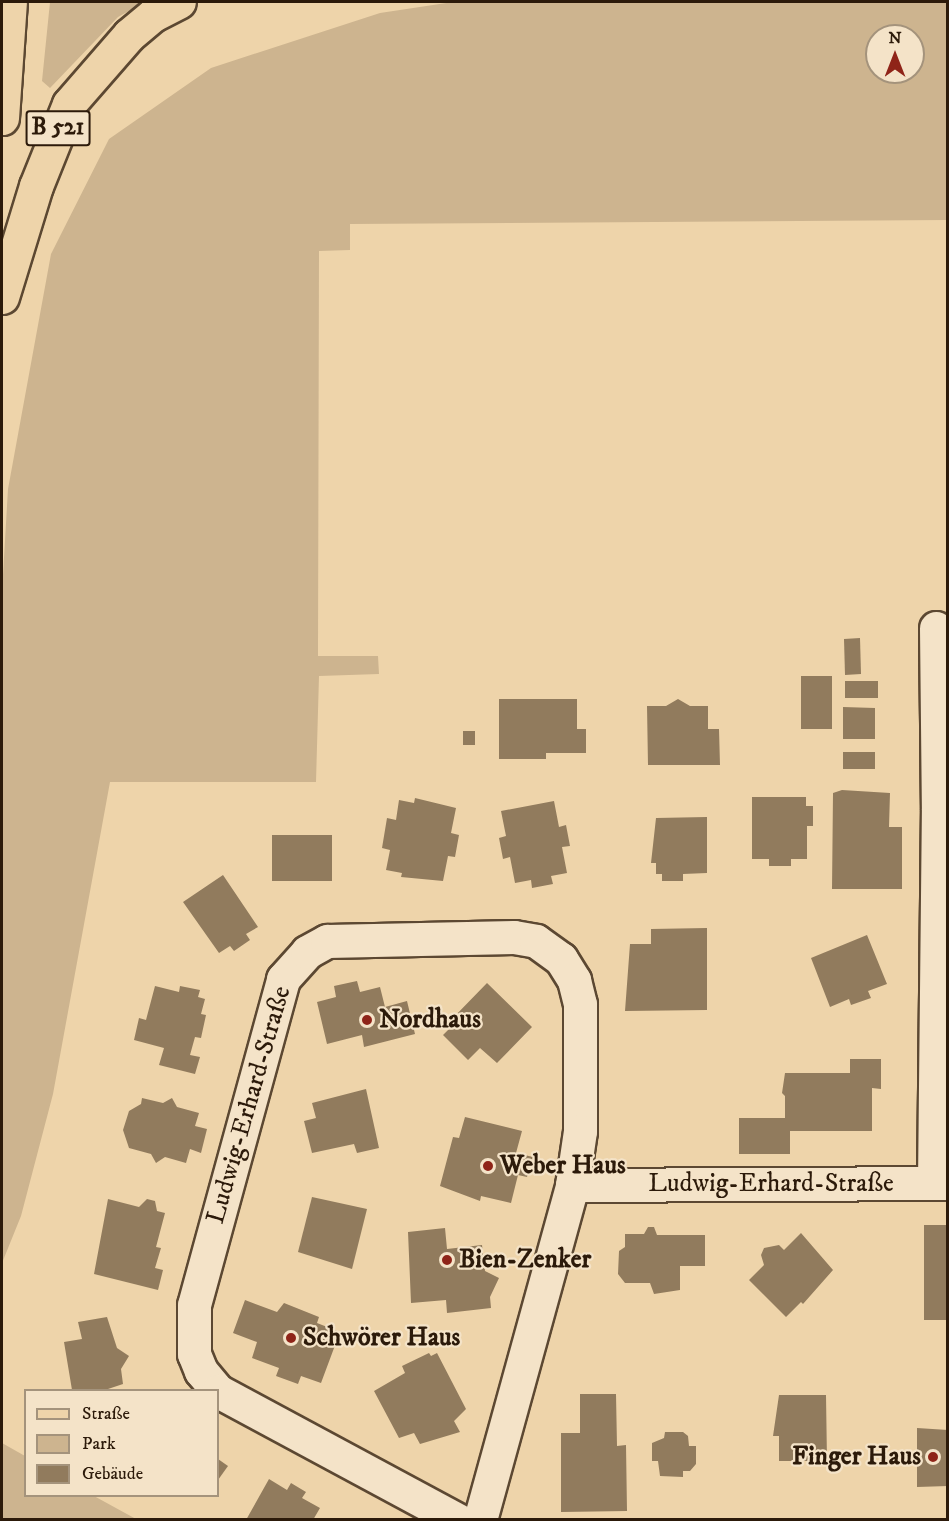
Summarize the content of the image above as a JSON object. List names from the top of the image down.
{
  "streets": {
    "main road": ["B 521"],
    "lane": ["Ludwig-Erhard-Straße"]
  },
  "places": [
    "Nordhaus",
    "Weber Haus",
    "Bien-Zenker",
    "Schwörer Haus",
    "Finger Haus"
  ],
  "legend": ["Straße", "Park", "Gebäude"],
  "north": "top"
}
